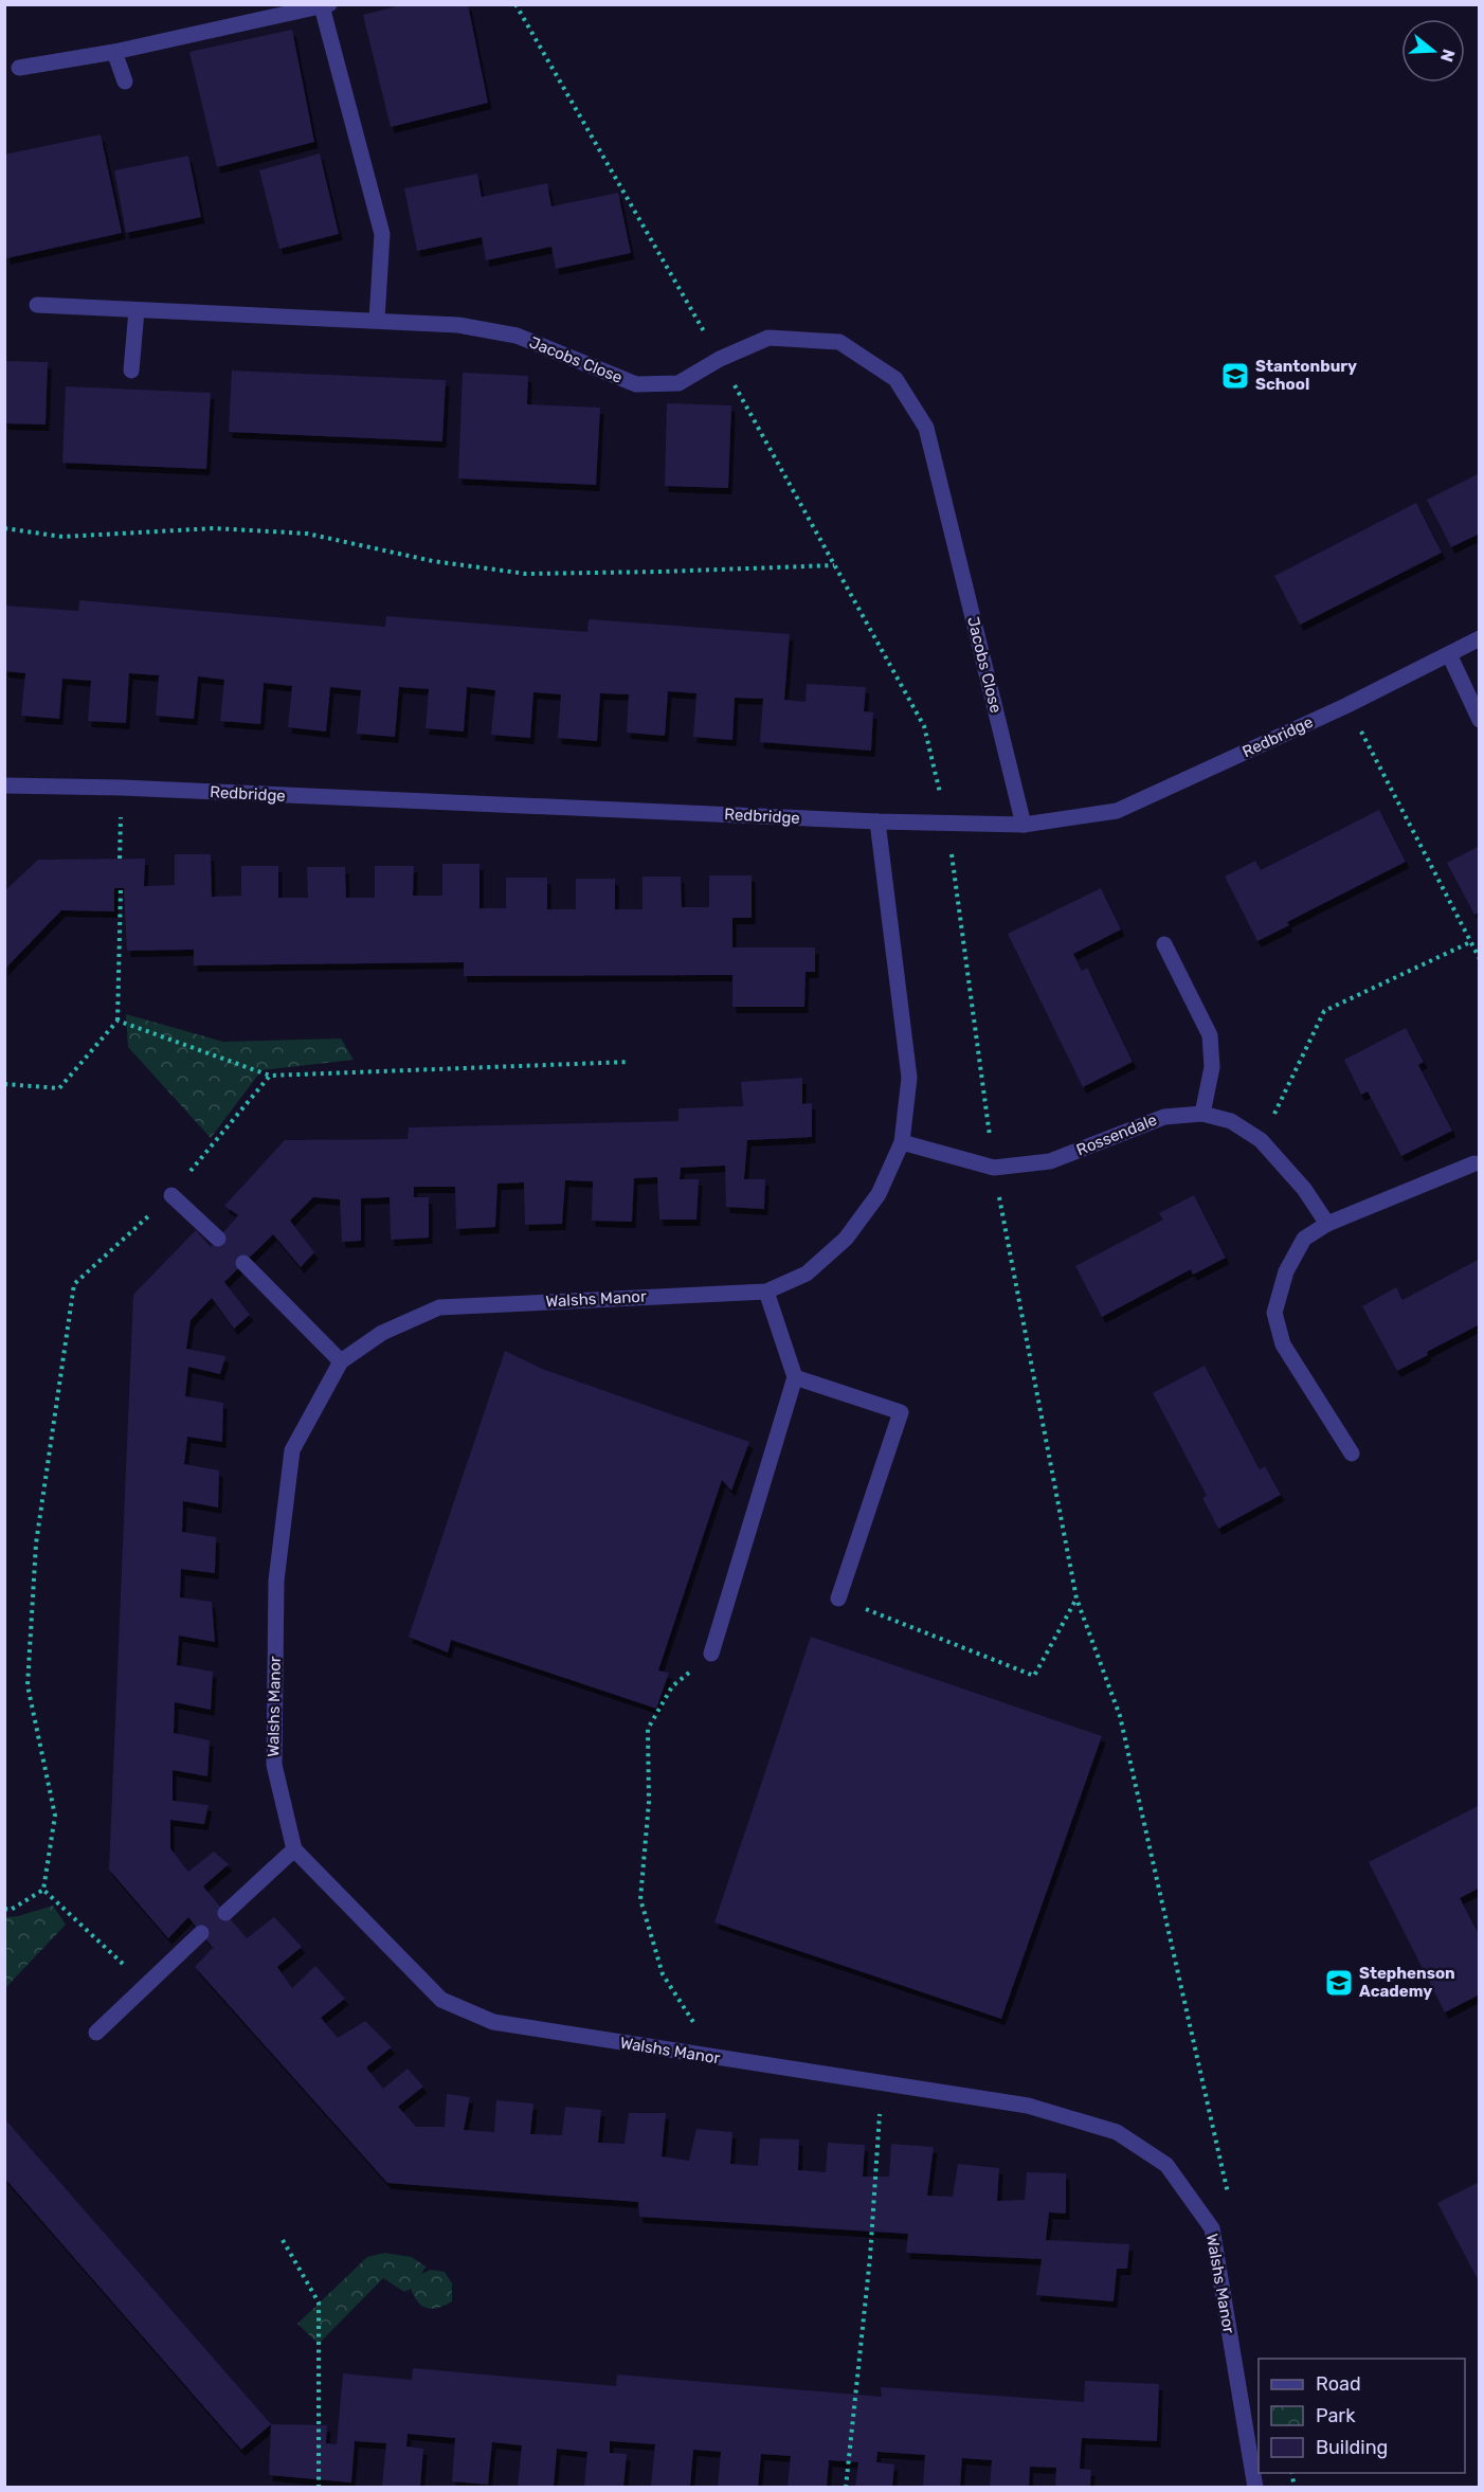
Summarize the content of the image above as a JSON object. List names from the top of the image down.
{
  "streets": {
    "street": [
      "Jacobs Close",
      "Redbridge",
      "Rossendale",
      "Walshs Manor"
    ]
  },
  "crossings": [
    ["Jacobs Close", "Redbridge"],
    ["Redbridge", "Walshs Manor"],
    ["Rossendale", "Walshs Manor"]
  ],
  "places": {
    "school or university": ["Stantonbury School", "Stephenson Academy"]
  },
  "legend": ["Road", "Park", "Building"],
  "north": "right"
}
